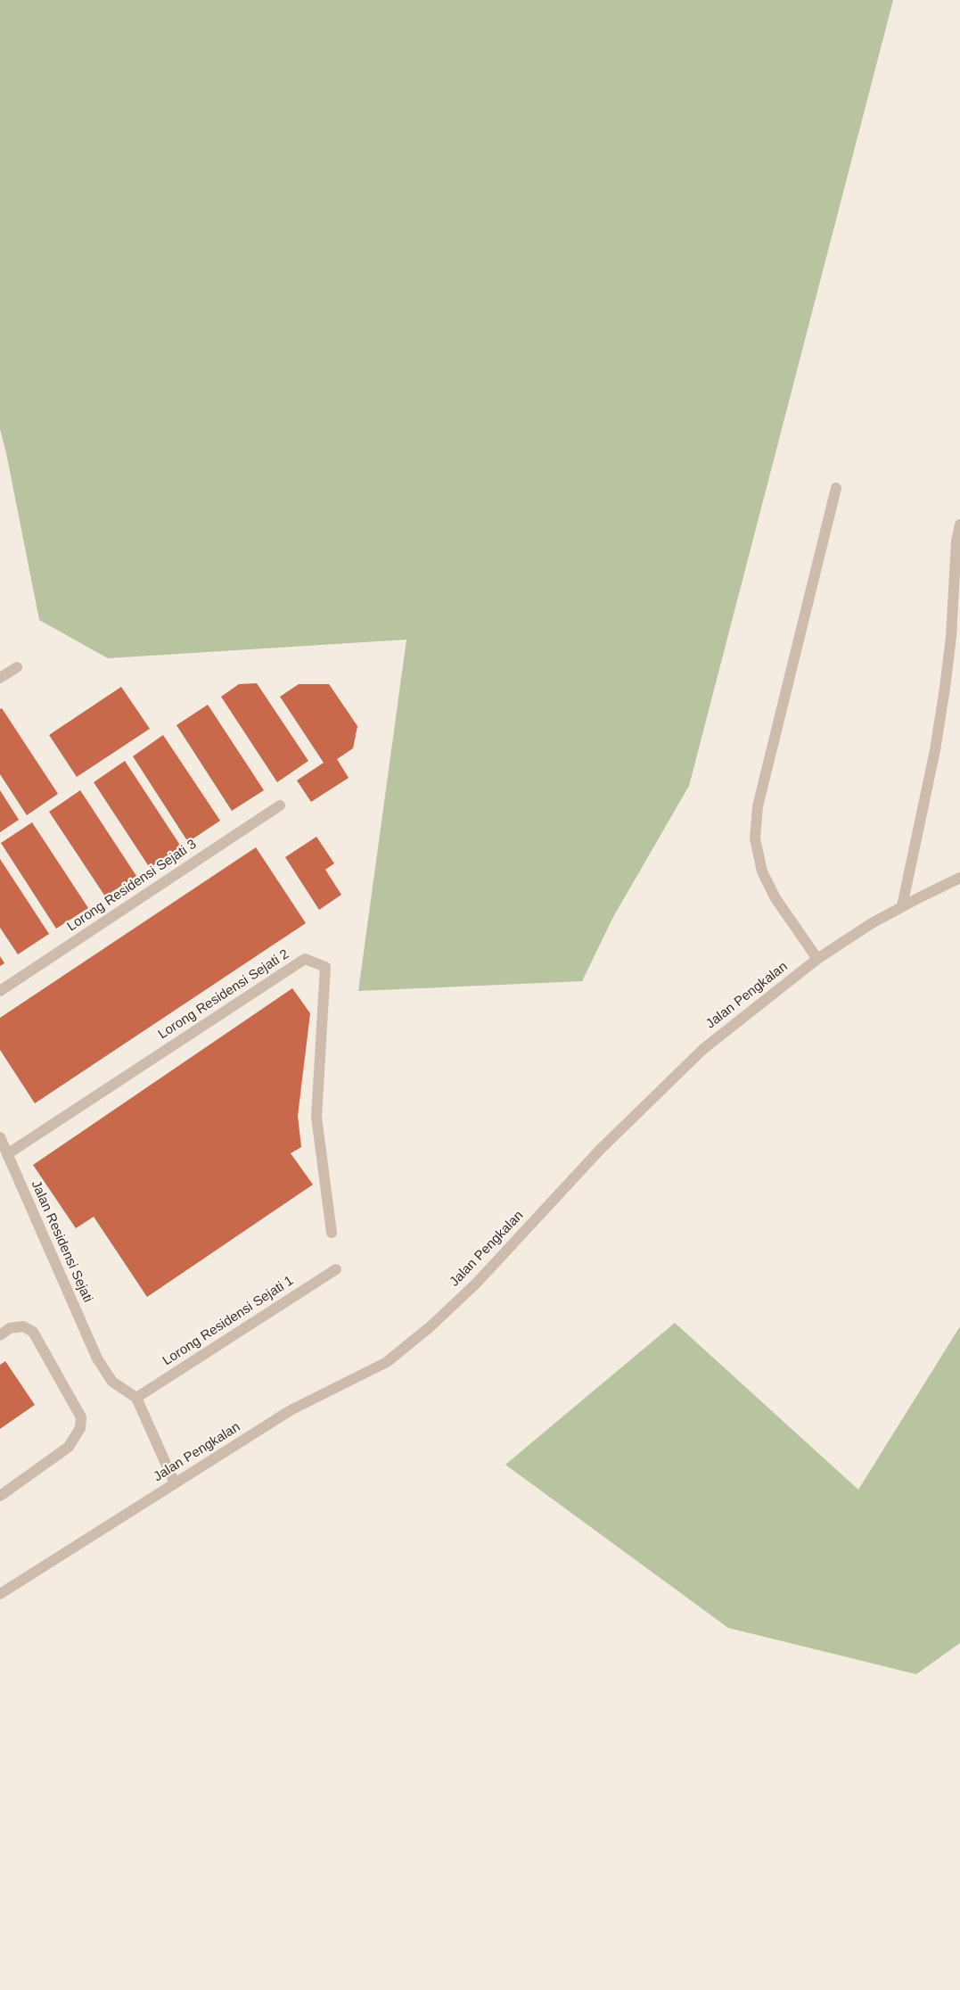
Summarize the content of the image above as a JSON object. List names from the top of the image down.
{
  "streets": {
    "street": [
      "Lorong Residensi Sejati 3",
      "Lorong Residensi Sejati 2",
      "Jalan Pengkalan",
      "Jalan Residensi Sejati",
      "Lorong Residensi Sejati 1"
    ]
  },
  "crossings": [
    ["Lorong Residensi Sejati 2", "Jalan Residensi Sejati"],
    ["Jalan Residensi Sejati", "Lorong Residensi Sejati 1"]
  ]
}
